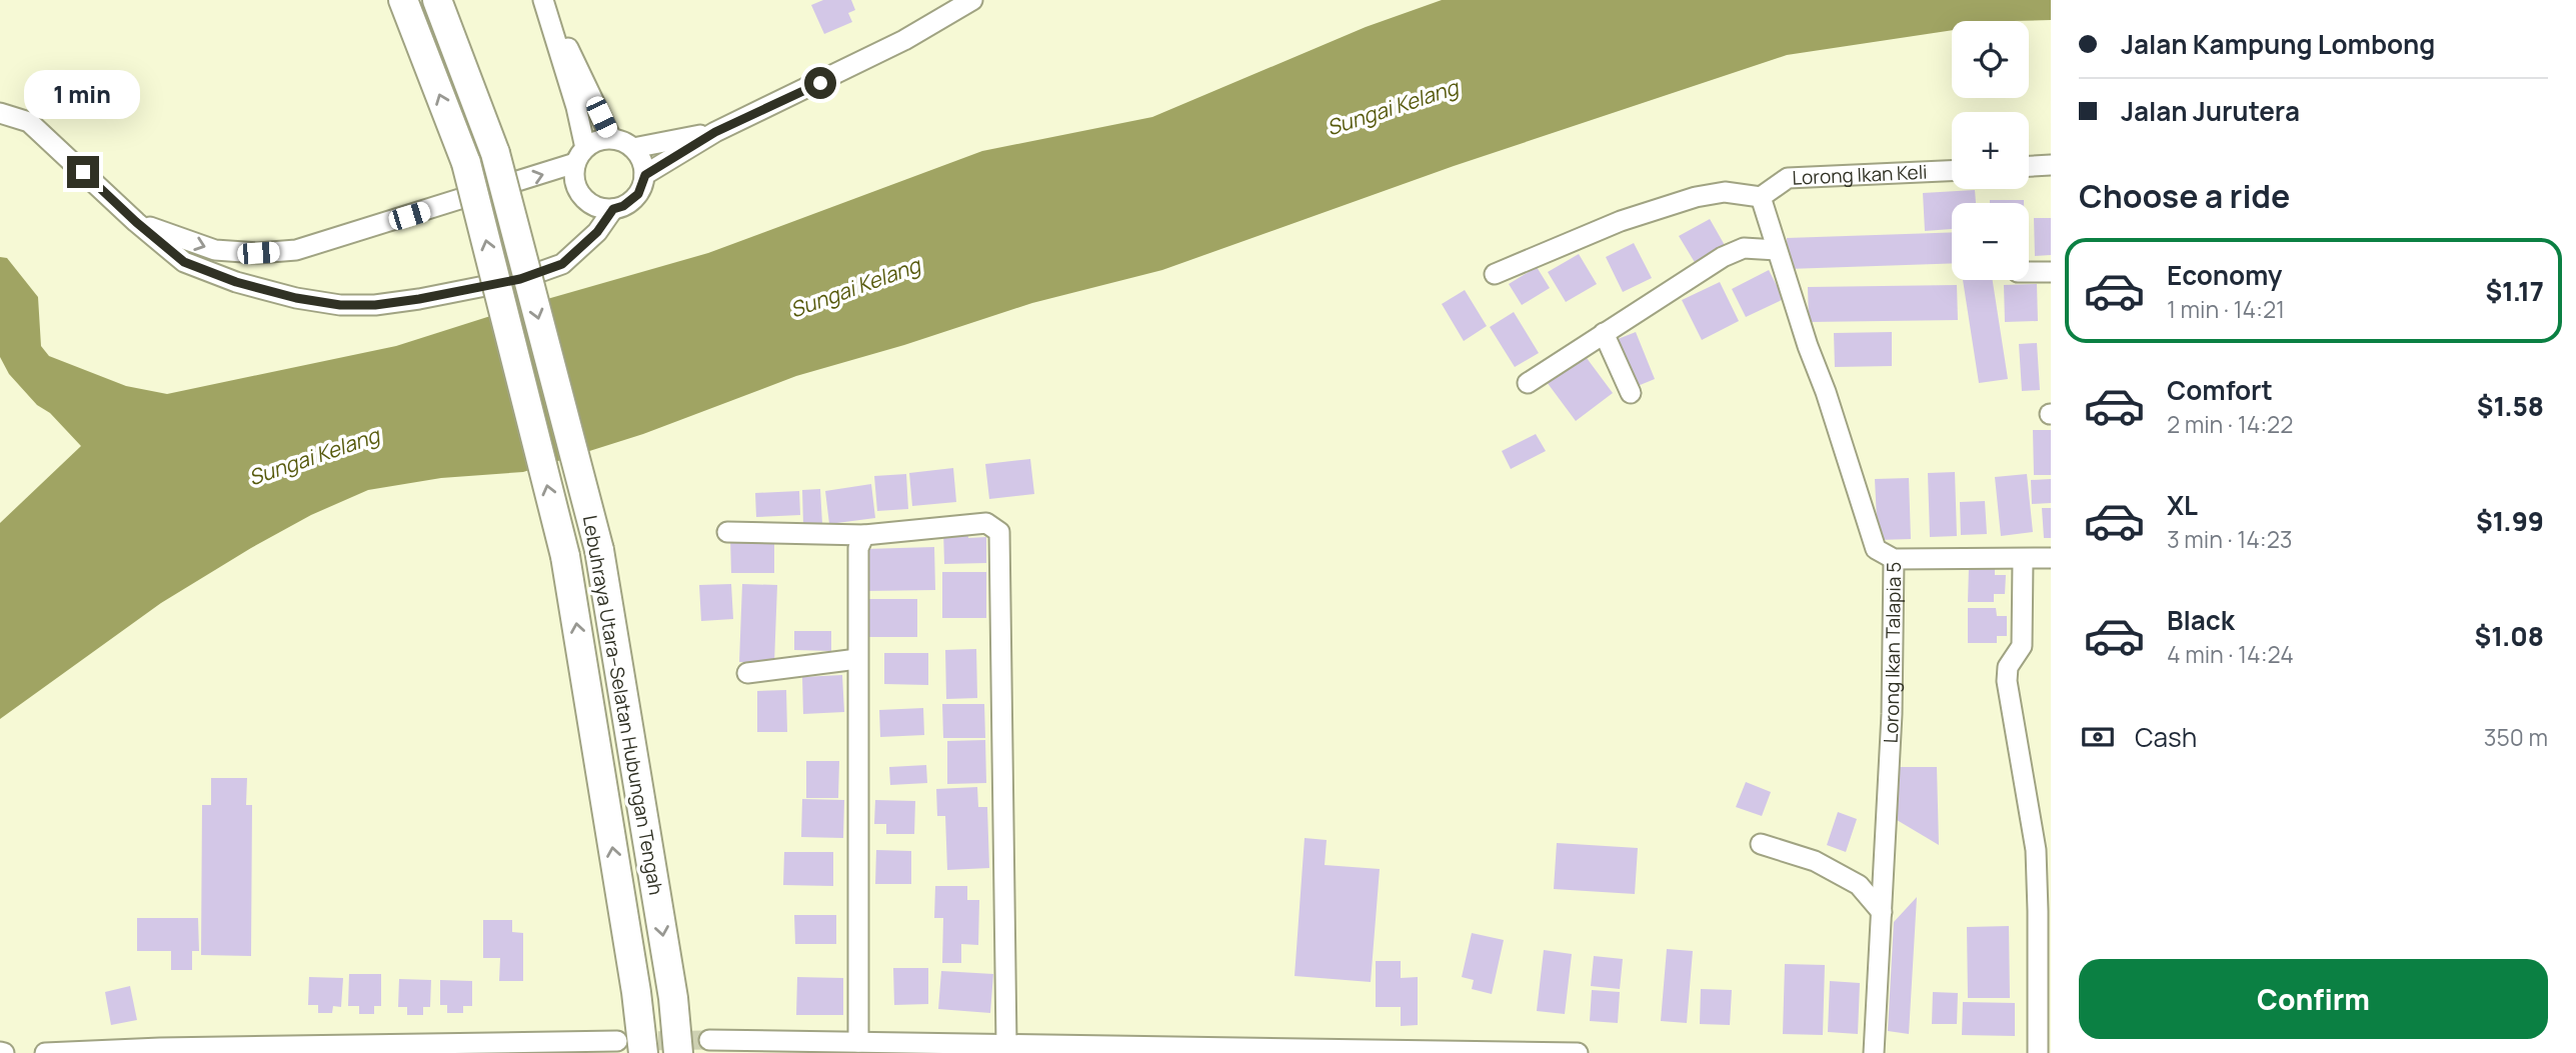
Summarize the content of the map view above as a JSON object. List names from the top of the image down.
{
  "streets": {
    "highway": ["Lebuhraya Utara–Selatan Hubungan Tengah"],
    "street": ["Lorong Ikan Keli", "Lorong Ikan Talapia 5"]
  },
  "crossings": [
    ["Lorong Ikan Keli", "Lorong Ikan Talapia 5"]
  ],
  "water": ["Sungai Kelang"],
  "page": {
    "banner": ["Jalan Kampung Lombong", "Jalan Jurutera"],
    "map_buttons": ["+", "−"],
    "bubble": "1 min",
    "heading": "Choose a ride",
    "list": [
      {
        "name": "Economy",
        "note": "1 min · 14:21",
        "value": "$1.17"
      },
      {
        "name": "Comfort",
        "note": "2 min · 14:22",
        "value": "$1.58"
      },
      {
        "name": "XL",
        "note": "3 min · 14:23",
        "value": "$1.99"
      },
      {
        "name": "Black",
        "note": "4 min · 14:24",
        "value": "$1.08"
      }
    ],
    "pay": ["Cash", "350 m"],
    "buttons": "Confirm"
  }
}
